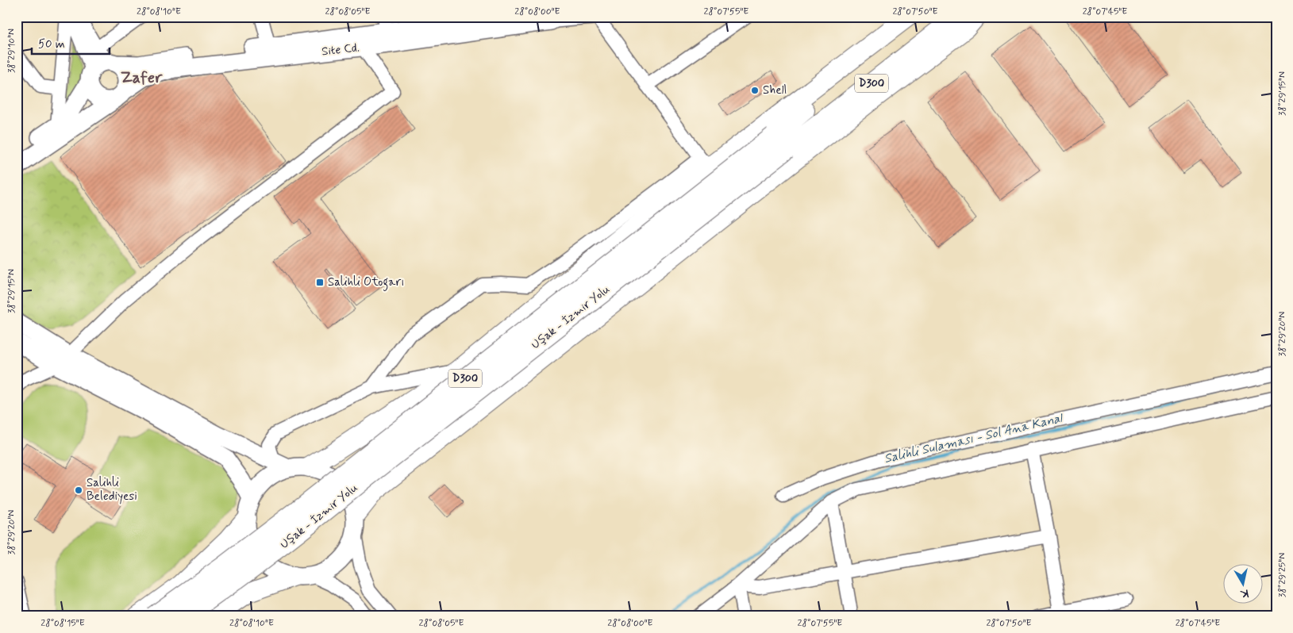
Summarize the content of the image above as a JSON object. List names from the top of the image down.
{
  "streets": {
    "highway": ["D300", "Uşak - İzmir Yolu"],
    "main road": ["Site Cd."]
  },
  "districts": ["Zafer"],
  "water": ["Salihli Sulaması - Sol Ana Kanal"],
  "places": {
    "other": ["Shell", "Salihli Belediyesi"],
    "transit": ["Salihli Otogarı"]
  },
  "scale_bar": "50 m",
  "north": "bottom",
  "coordinates": [
    "28°08'10\"E",
    "28°08'05\"E",
    "28°08'00\"E",
    "28°07'55\"E",
    "28°07'50\"E",
    "28°07'45\"E",
    "38°29'10\"N",
    "38°29'15\"N",
    "38°29'20\"N",
    "38°29'25\"N",
    "28°08'15\"E"
  ]
}
